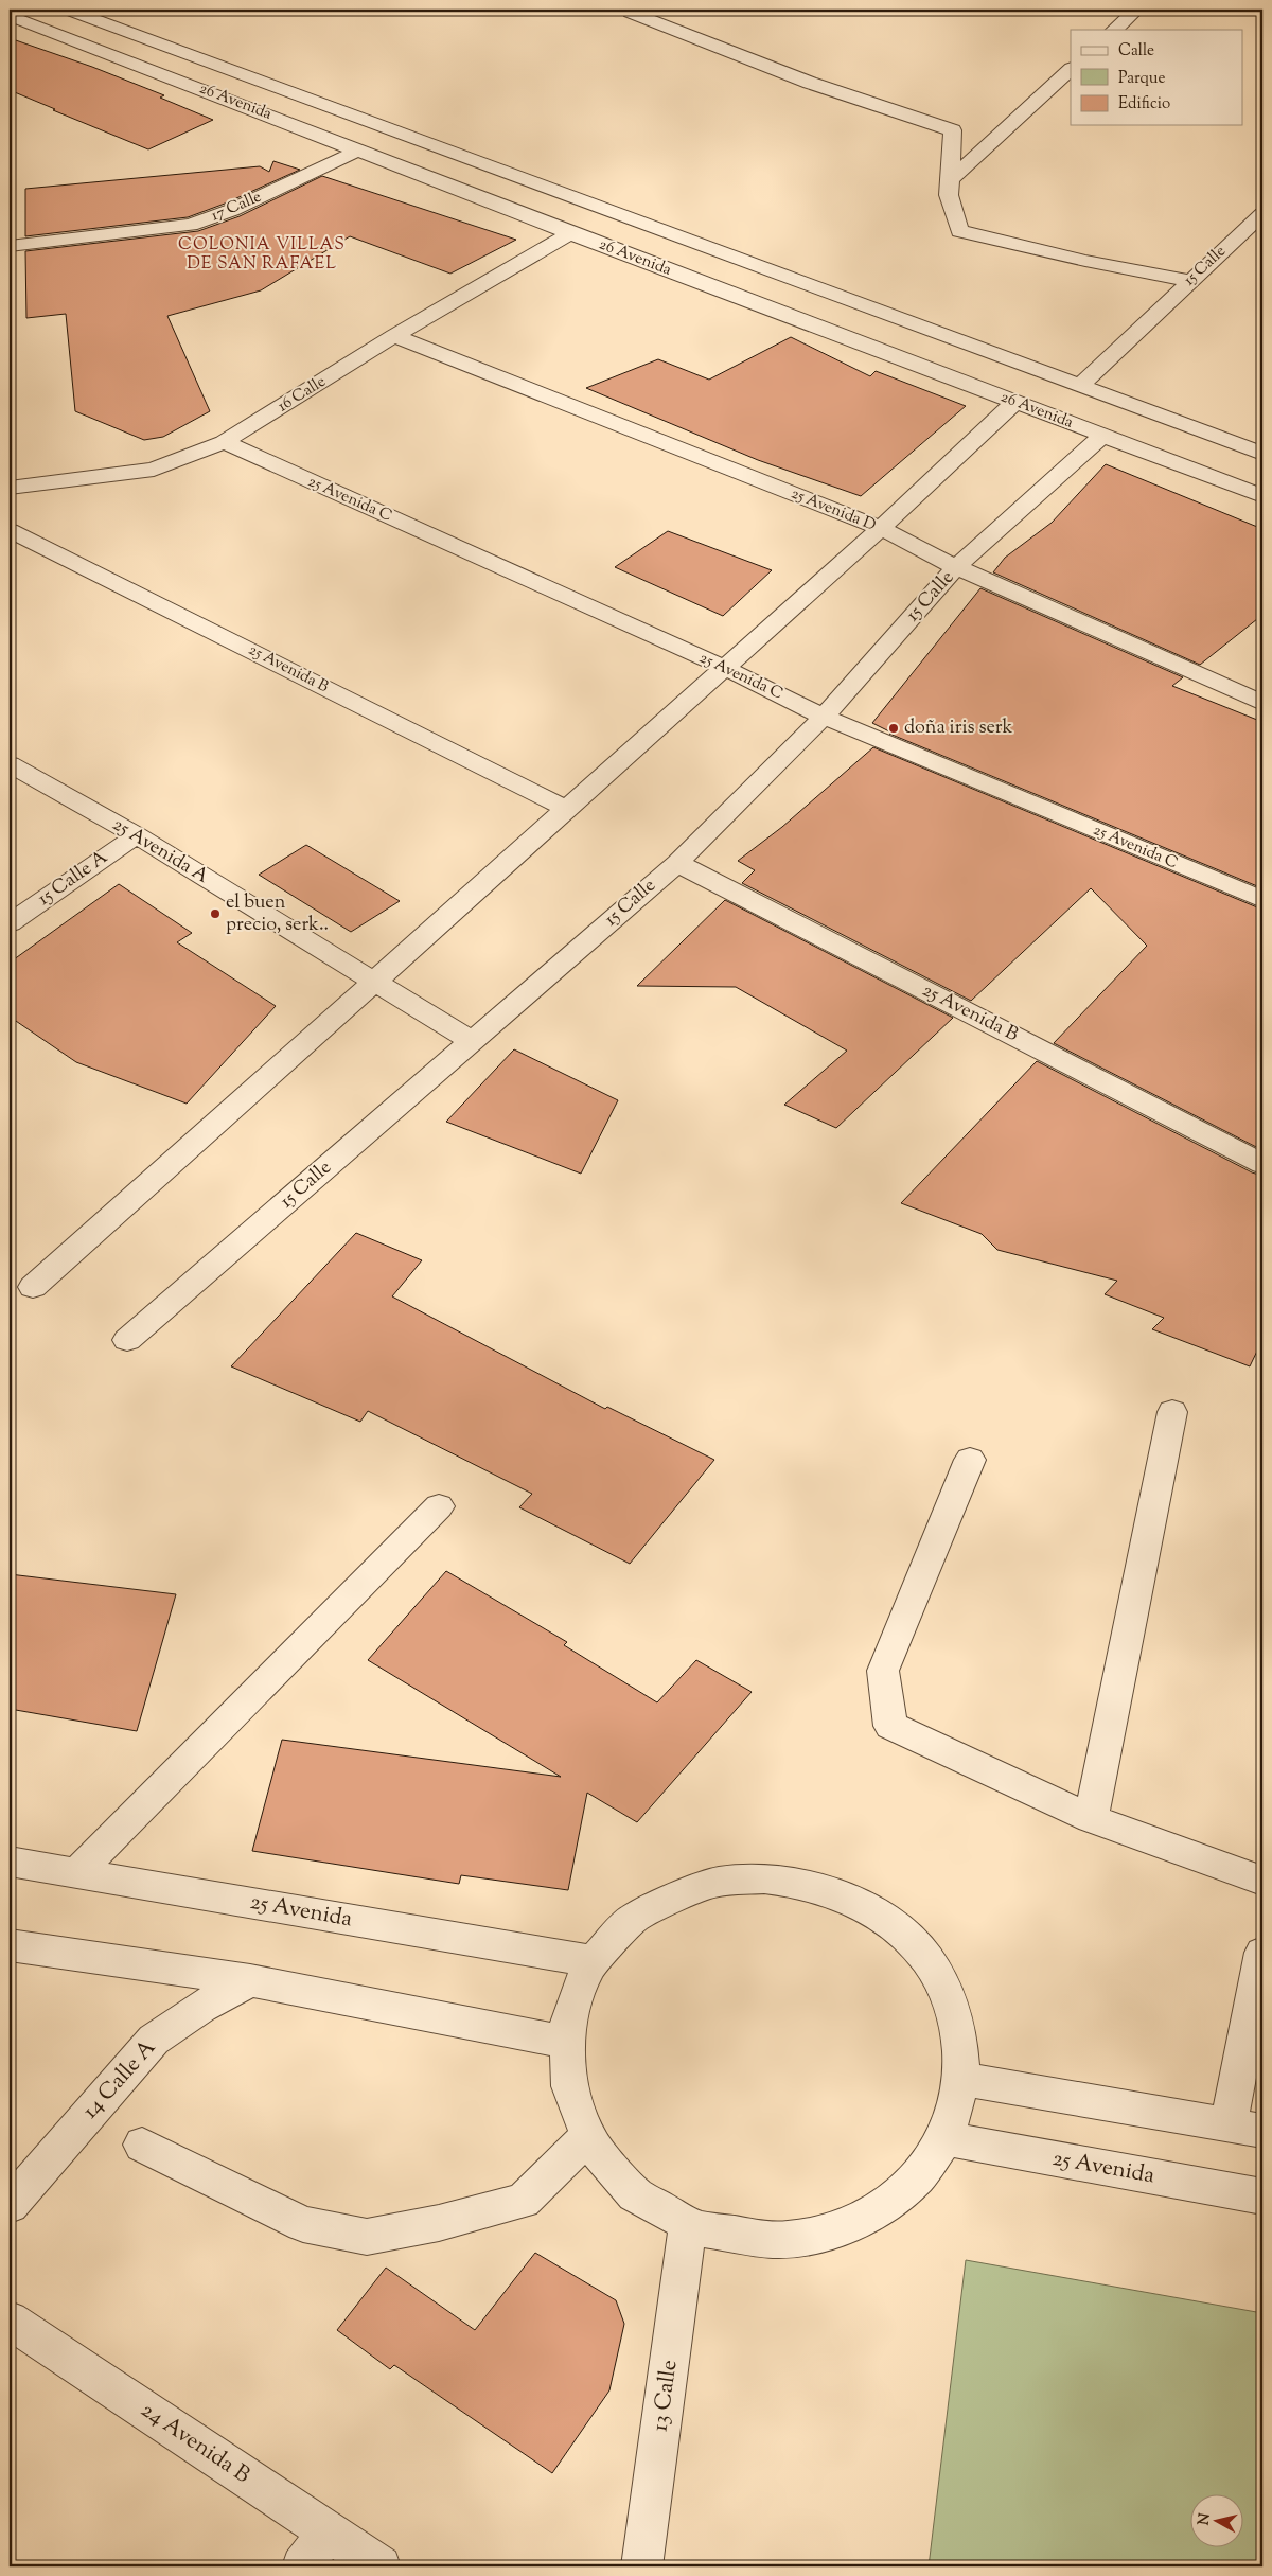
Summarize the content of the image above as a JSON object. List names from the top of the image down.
{
  "streets": {
    "street": [
      "26 Avenida",
      "17 Calle",
      "15 Calle",
      "16 Calle",
      "25 Avenida C",
      "25 Avenida D",
      "25 Avenida B",
      "25 Avenida A",
      "15 Calle A",
      "25 Avenida",
      "14 Calle A",
      "13 Calle",
      "24 Avenida B"
    ]
  },
  "crossings": [
    ["26 Avenida", "17 Calle"],
    ["26 Avenida", "15 Calle"],
    ["26 Avenida", "16 Calle"],
    ["15 Calle", "25 Avenida C"],
    ["15 Calle", "25 Avenida D"],
    ["15 Calle", "25 Avenida B"],
    ["15 Calle", "25 Avenida A"],
    ["16 Calle", "25 Avenida C"],
    ["16 Calle", "25 Avenida D"],
    ["25 Avenida A", "15 Calle A"]
  ],
  "districts": ["COLONIA VILLAS DE SAN RAFAEL"],
  "places": ["doña iris serk", "el buen precio, serk.."],
  "legend": ["Calle", "Parque", "Edificio"],
  "north": "left"
}
